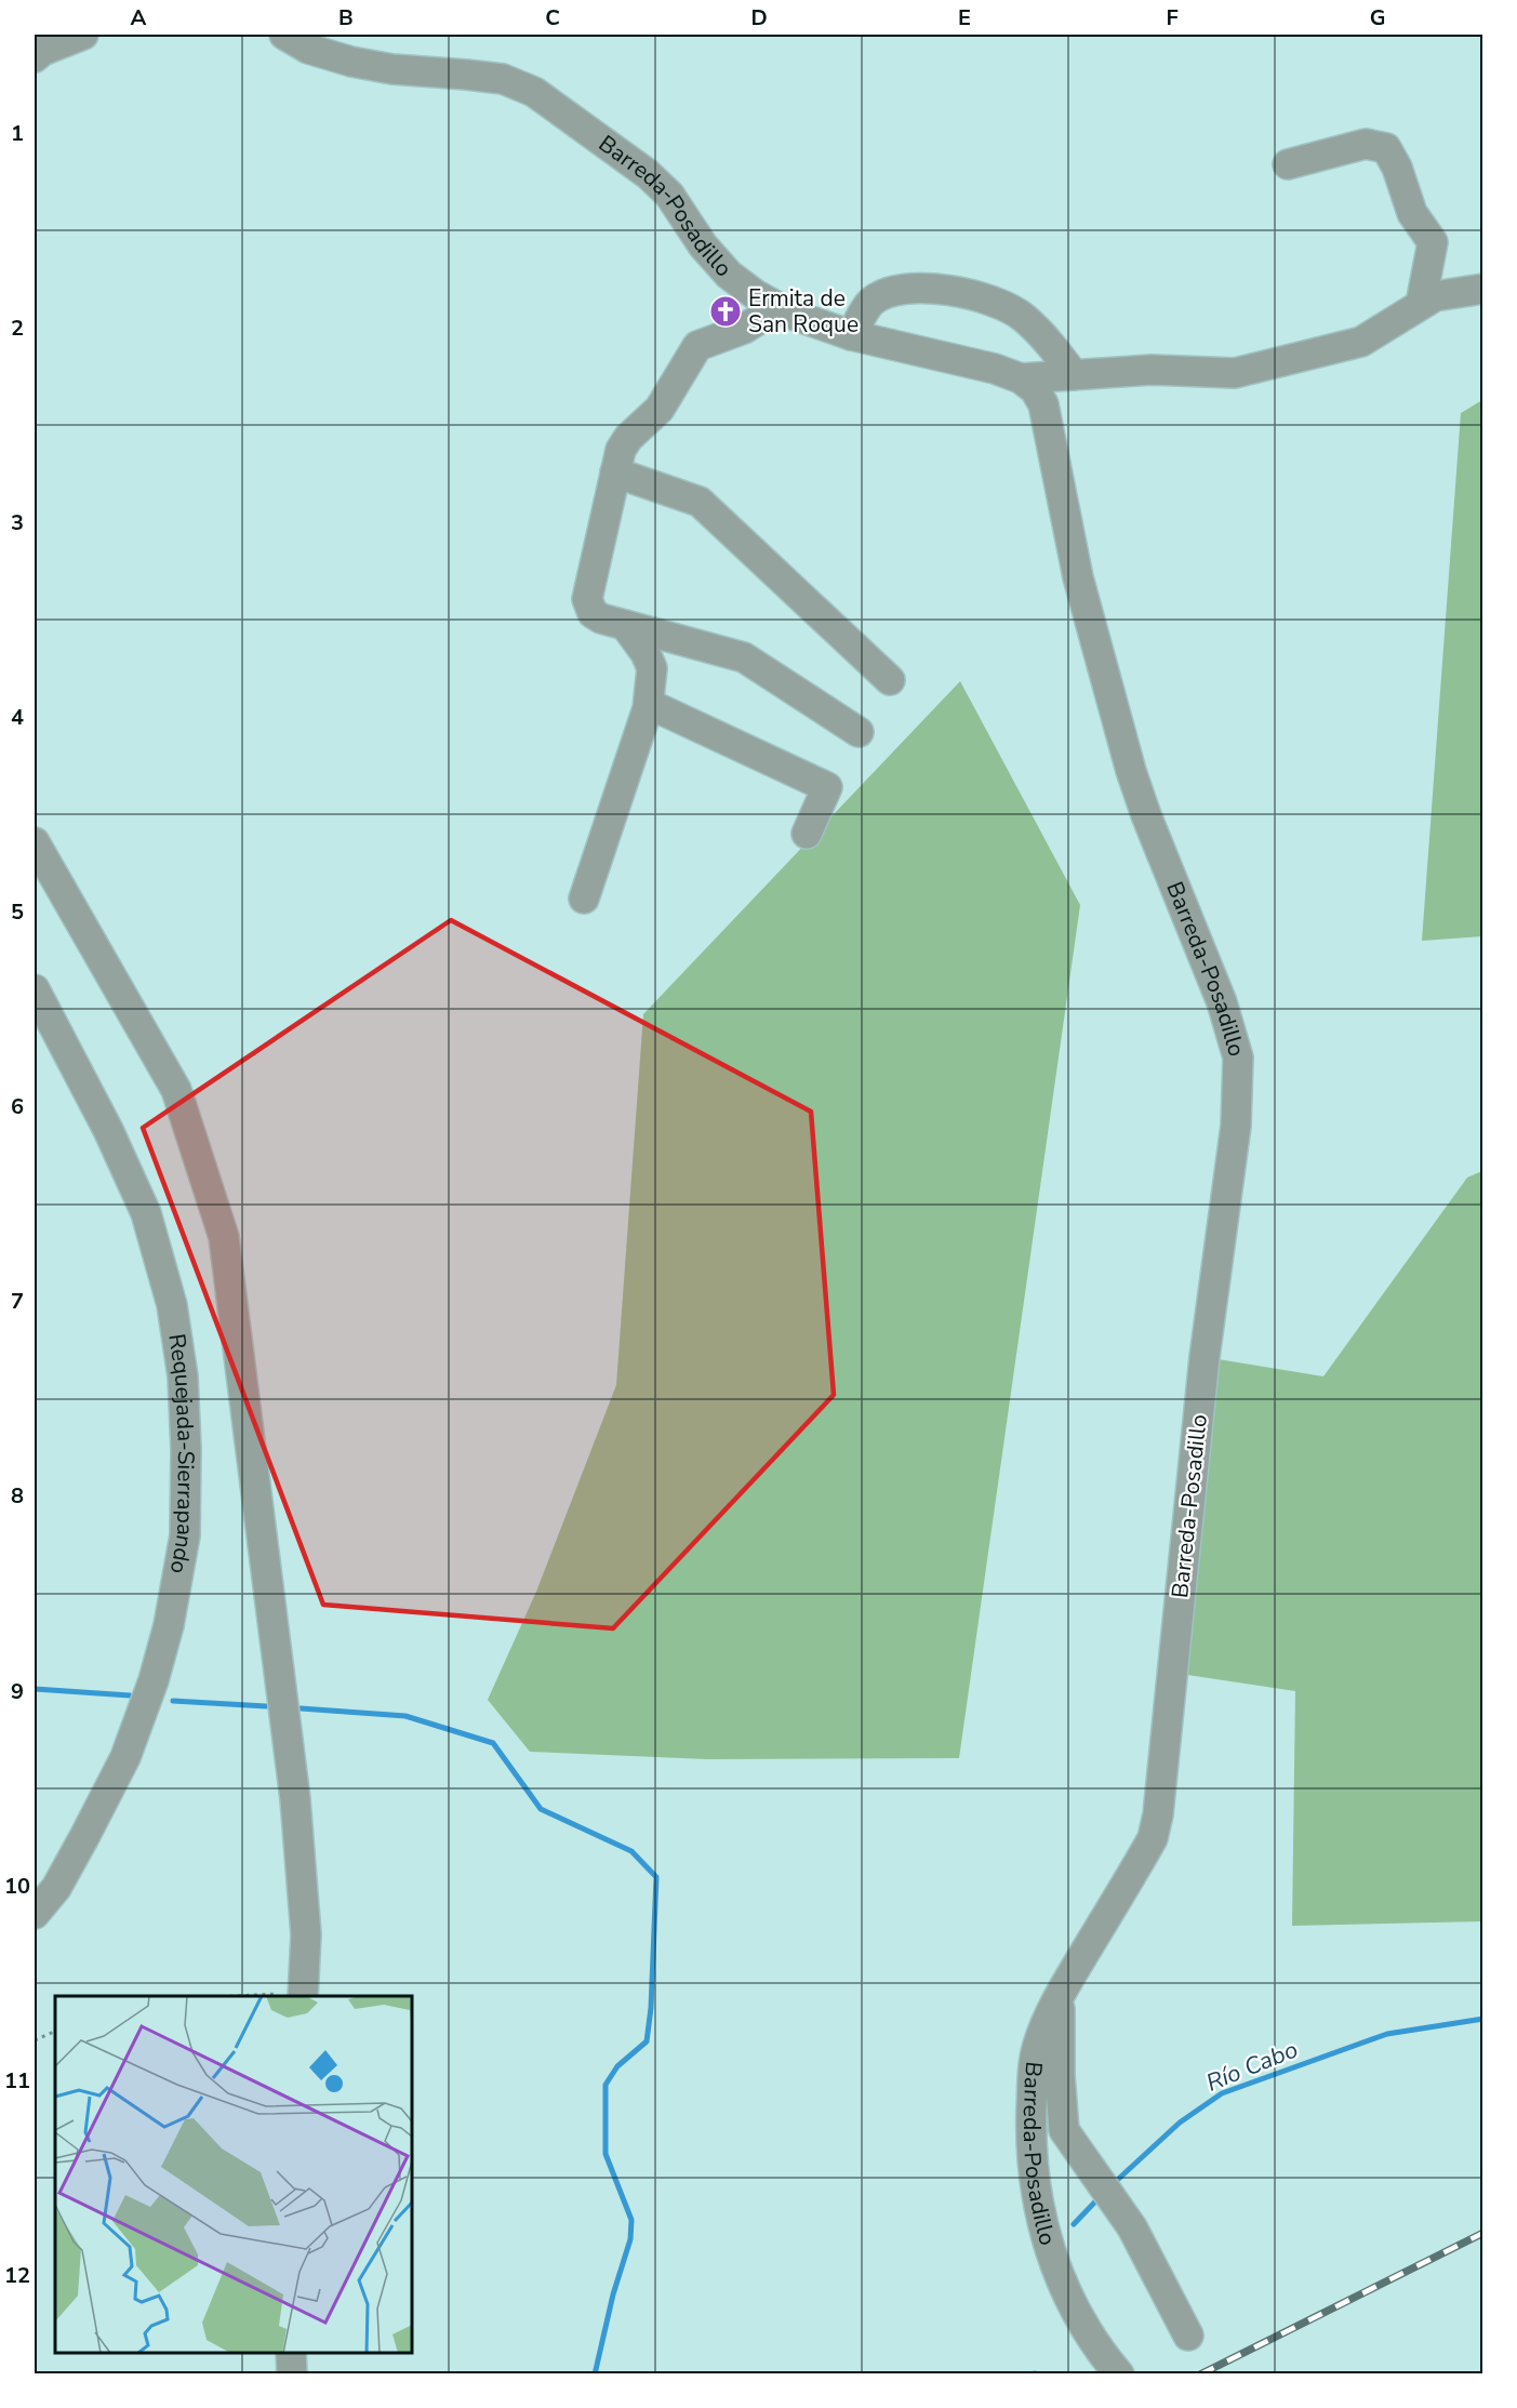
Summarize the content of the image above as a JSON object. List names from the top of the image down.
{
  "streets": {
    "street": ["Barreda-Posadillo", "Requejada-Sierrapando"]
  },
  "water": ["Río Cabo"],
  "places": {
    "church": ["Ermita de San Roque"]
  },
  "grid": {
    "columns": [
      "A",
      "B",
      "C",
      "D",
      "E",
      "F",
      "G"
    ],
    "rows": [
      "1",
      "2",
      "3",
      "4",
      "5",
      "6",
      "7",
      "8",
      "9",
      "10",
      "11",
      "12"
    ]
  }
}
